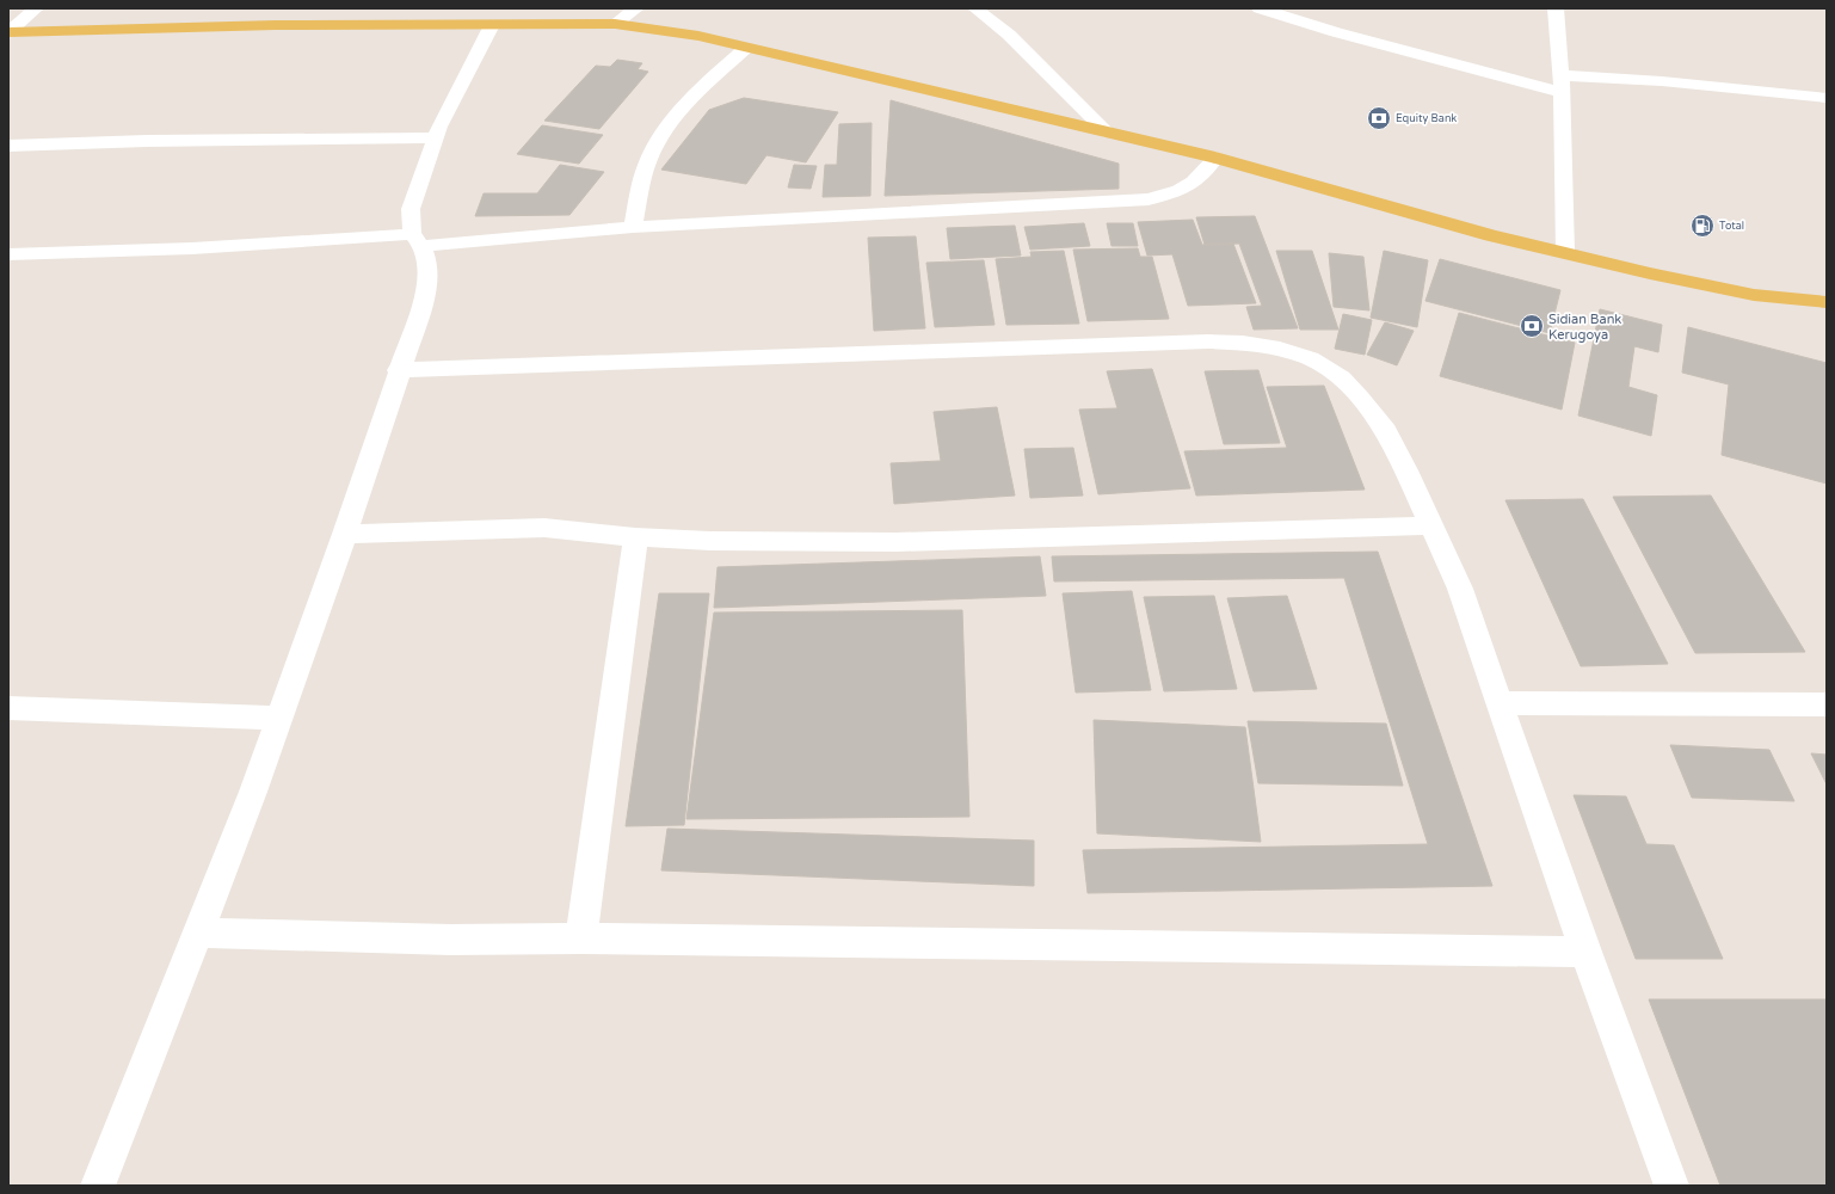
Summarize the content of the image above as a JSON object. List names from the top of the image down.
{
  "places": {
    "bank": ["Equity Bank", "Sidian Bank Kerugoya"],
    "fuel station": ["Total"]
  }
}
